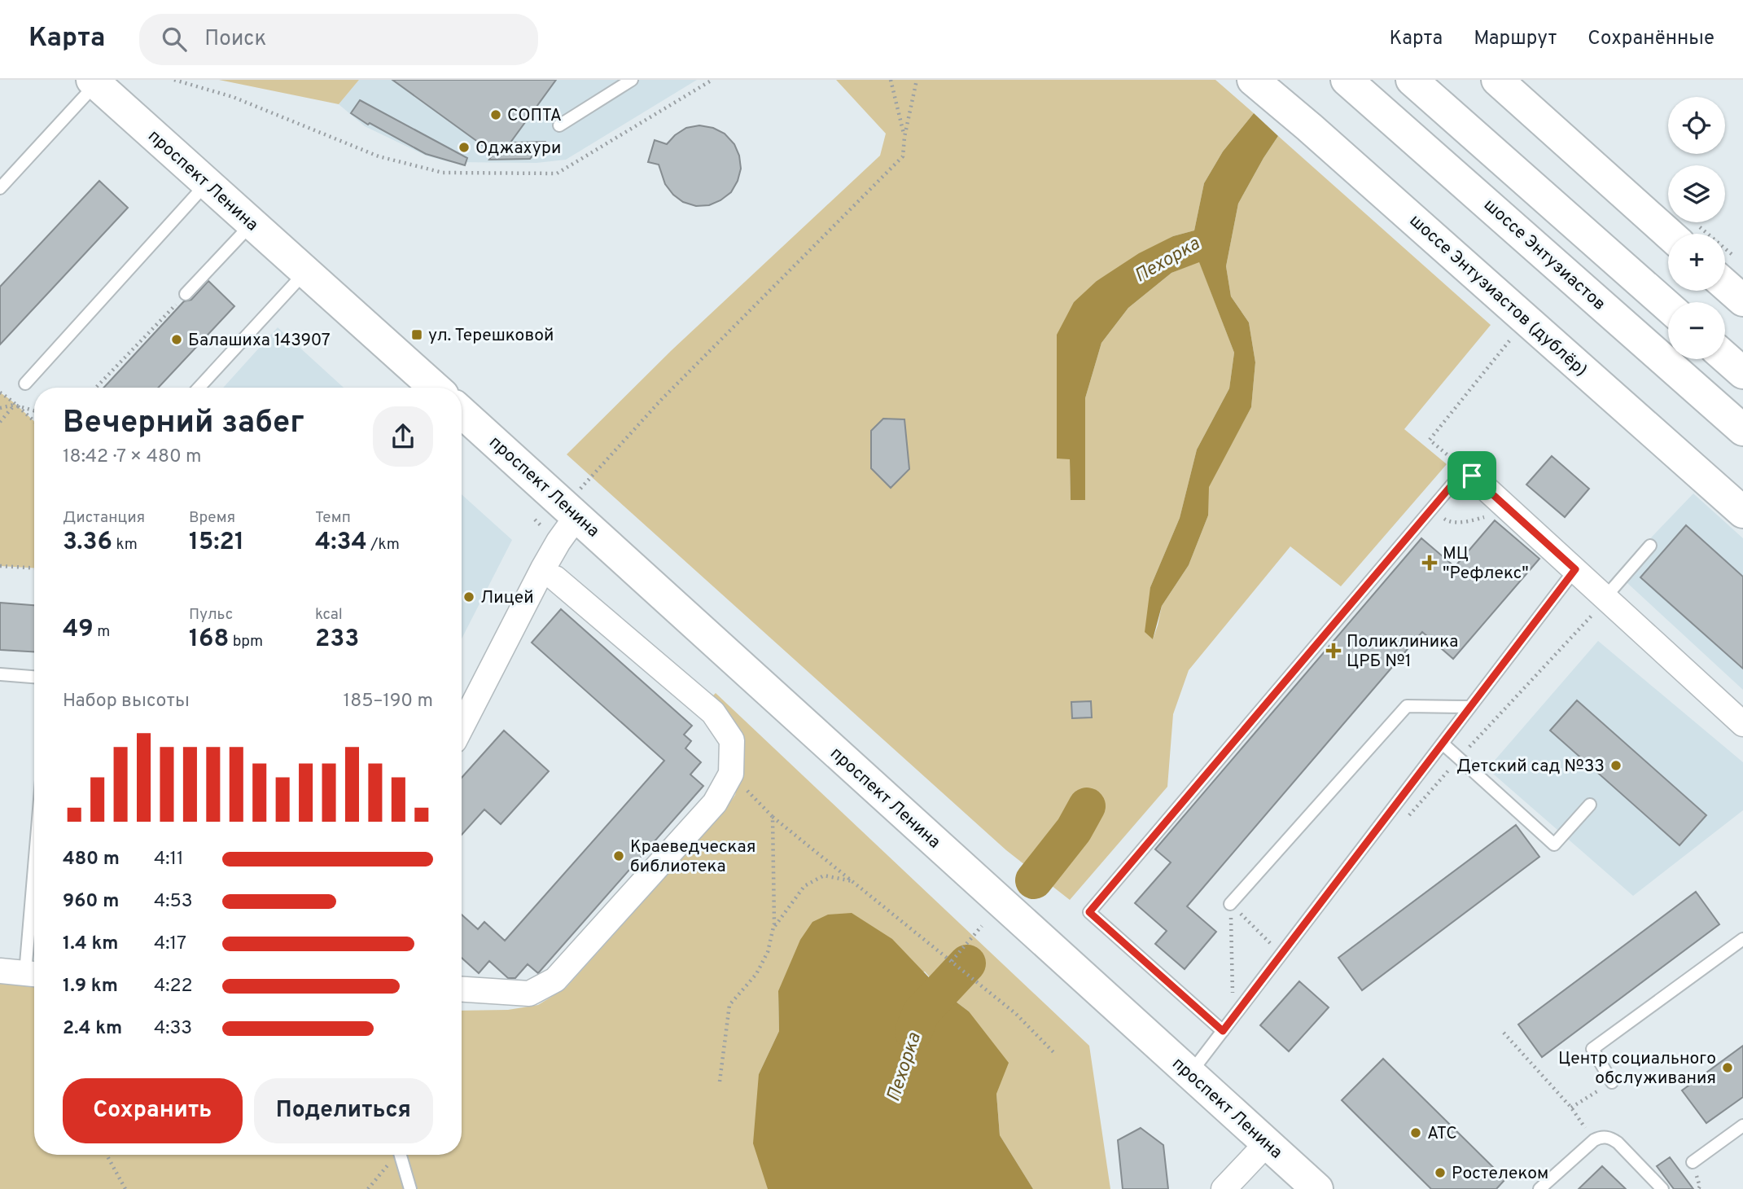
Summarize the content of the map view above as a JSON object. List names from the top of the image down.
{
  "streets": {
    "main road": ["проспект Ленина", "шоссе Энтузиастов", "шоссе Энтузиастов (дублёр)"]
  },
  "water": ["Пехорка"],
  "places": {
    "other": [
      "СОПТА",
      "Оджахури",
      "Балашиха 143907",
      "Лицей",
      "Детский сад №33",
      "Краеведческая библиотека",
      "Центр социального обслуживания",
      "АТС",
      "Ростелеком"
    ],
    "transit": ["ул. Терешковой"],
    "health": ["МЦ \"Рефлекс\"", "Поликлиника ЦРБ №1"]
  },
  "page": {
    "header": "Карта",
    "search": "Поиск",
    "nav": ["Карта", "Маршрут", "Сохранённые"],
    "map_buttons": ["+", "−"],
    "heading": ["Вечерний забег", "18:42 · 7 × 480 m"],
    "stats": [
      ["Дистанция", "3.36 km"],
      ["Время", "15:21"],
      ["Темп", "4:34 /km"],
      ["49 m"],
      ["Пульс", "168 bpm"],
      ["kcal", "233"]
    ],
    "chart": ["Набор высоты", "185–190 m"],
    "list": [
      {
        "name": "480 m",
        "note": "4:11"
      },
      {
        "name": "960 m",
        "note": "4:53"
      },
      {
        "name": "1.4 km",
        "note": "4:17"
      },
      {
        "name": "1.9 km",
        "note": "4:22"
      },
      {
        "name": "2.4 km",
        "note": "4:33"
      }
    ],
    "buttons": ["Сохранить", "Поделиться"]
  }
}
